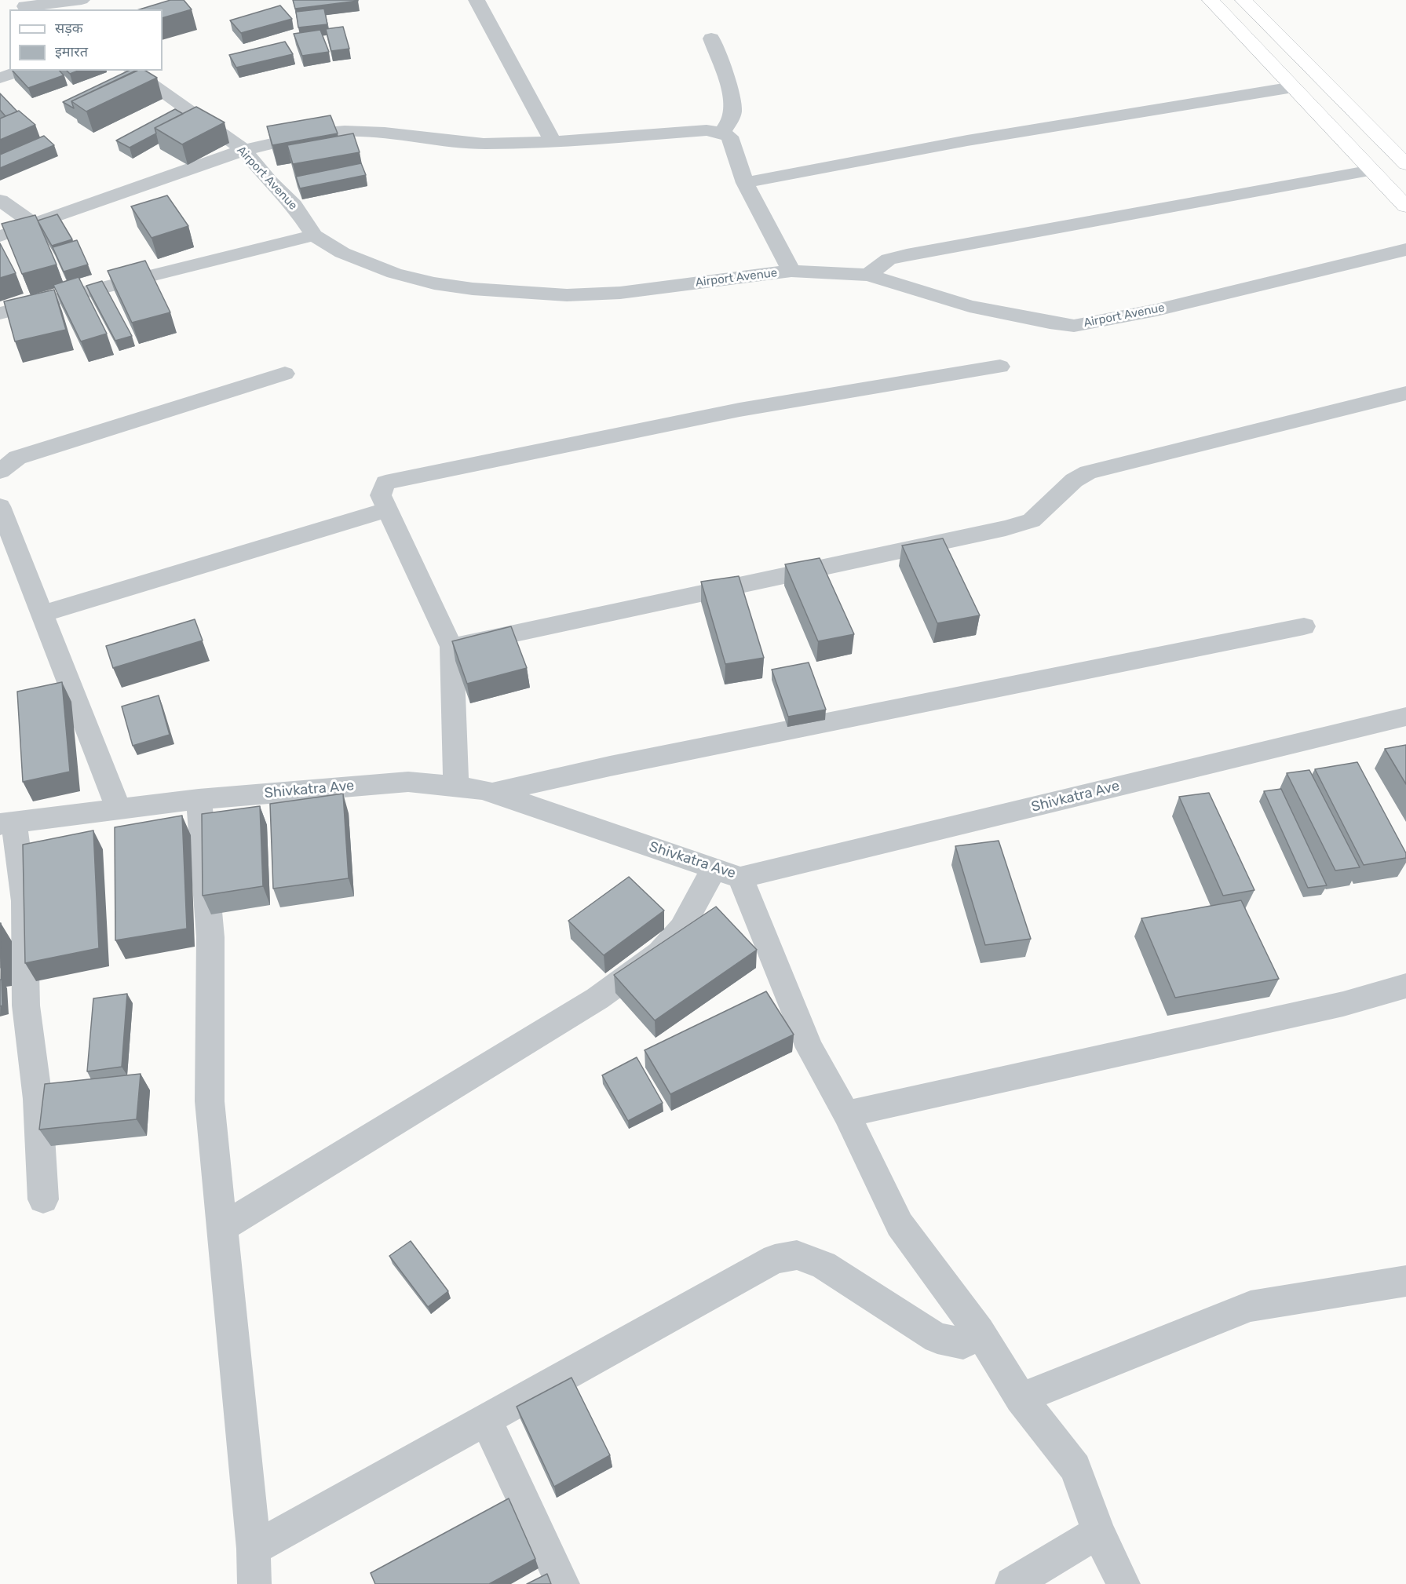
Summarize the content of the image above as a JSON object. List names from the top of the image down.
{
  "streets": {
    "street": ["Airport Avenue", "Shivkatra Ave"]
  },
  "legend": ["सड़क", "इमारत"]
}
